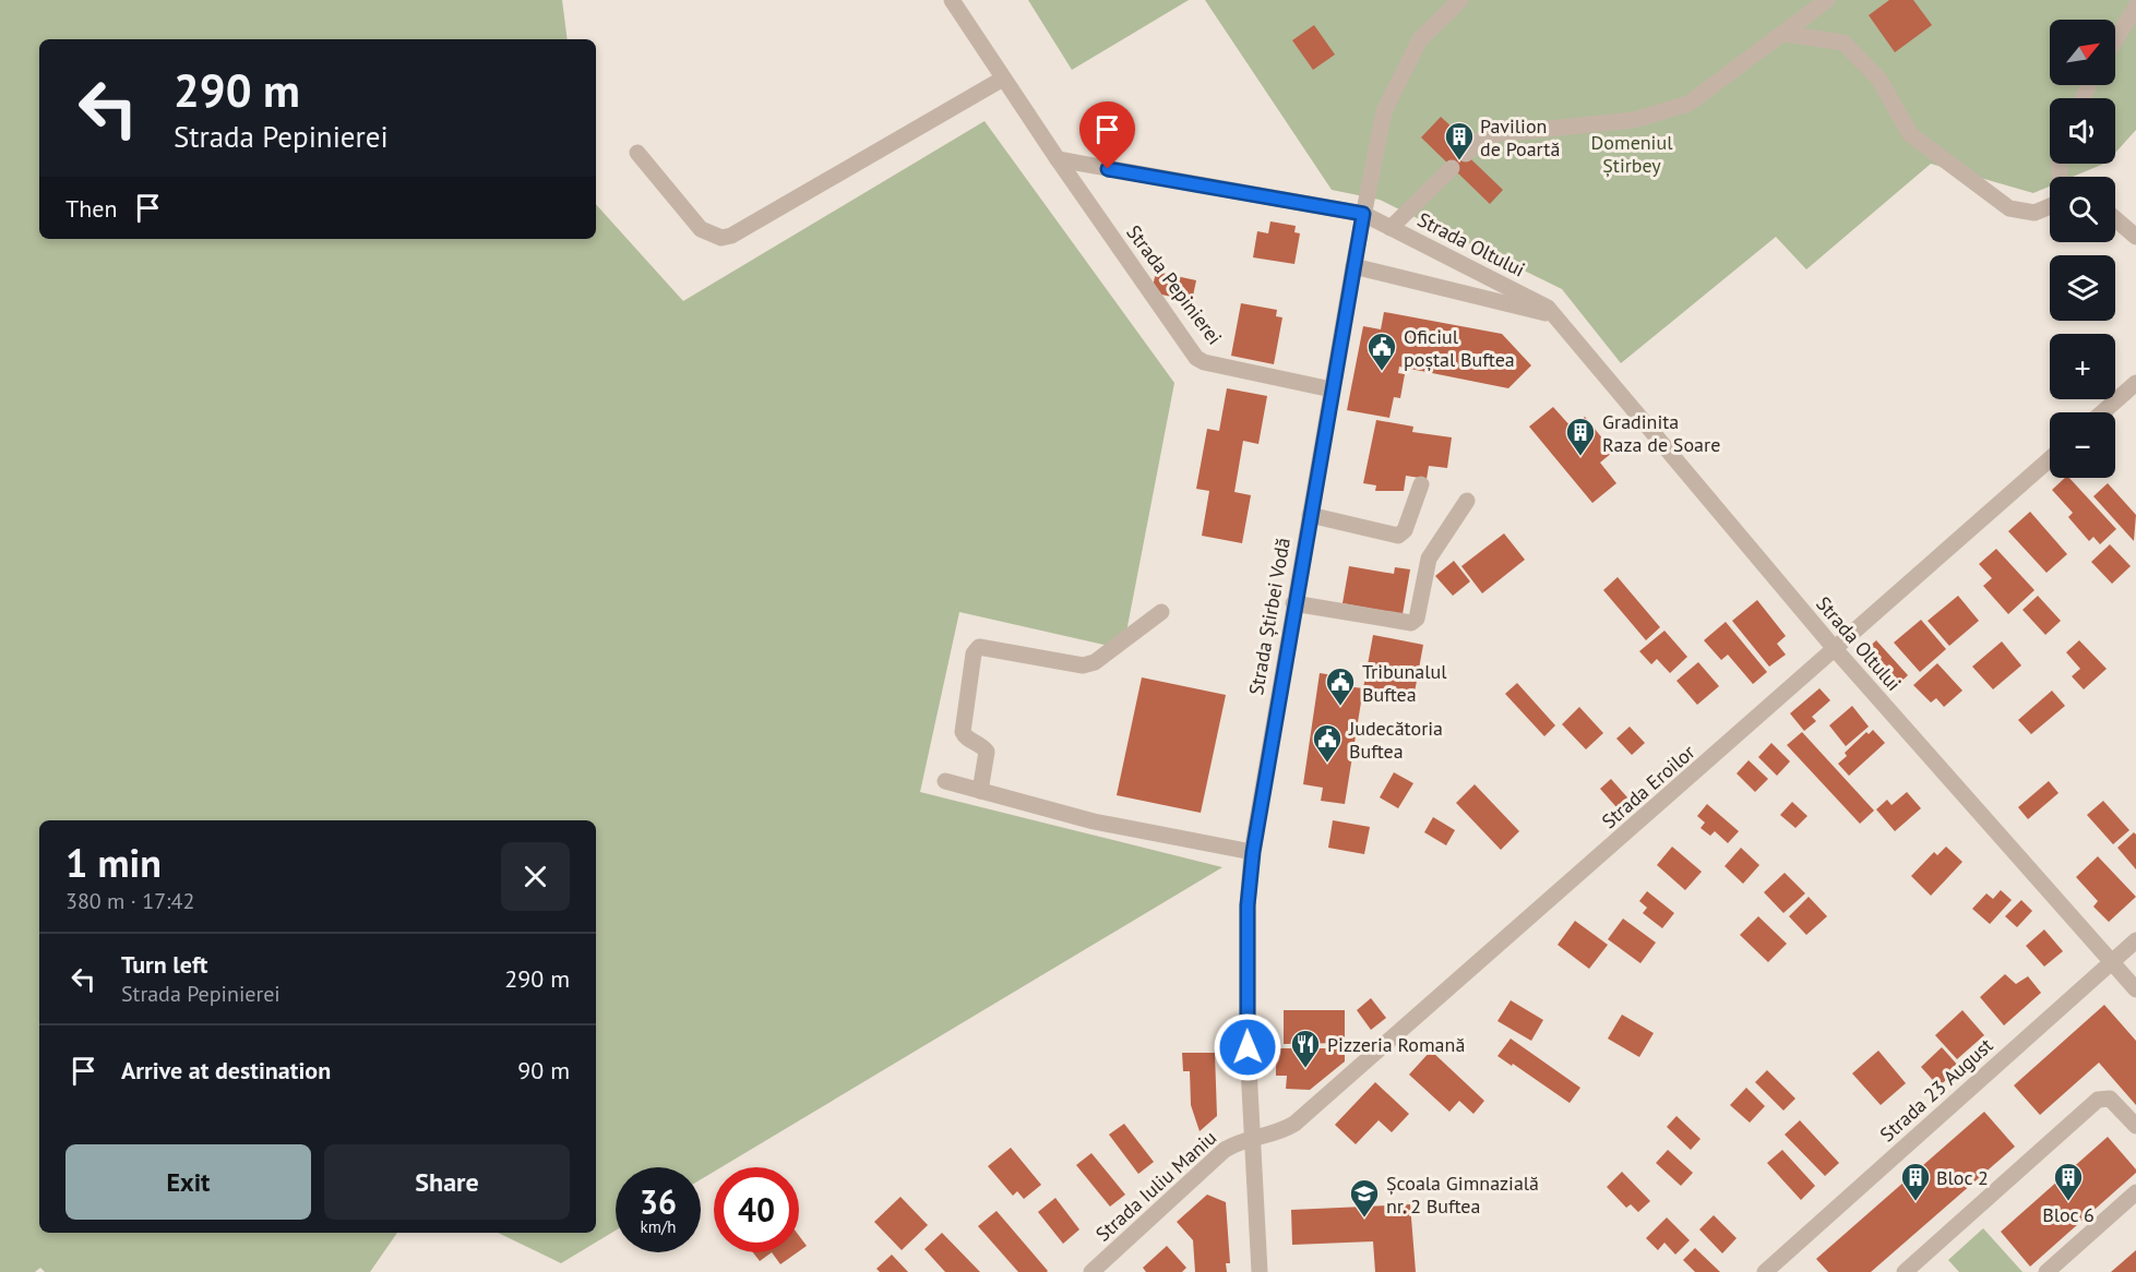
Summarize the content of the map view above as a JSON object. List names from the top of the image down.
{
  "streets": {
    "street": [
      "Strada Oltului",
      "Strada Pepinierei",
      "Strada Știrbei Vodă",
      "Strada Eroilor",
      "Strada 23 August",
      "Strada Iuliu Maniu"
    ]
  },
  "crossings": [
    ["Strada Oltului", "Strada Știrbei Vodă"],
    ["Strada Oltului", "Strada Eroilor"],
    ["Strada Oltului", "Strada 23 August"],
    ["Strada Pepinierei", "Strada Știrbei Vodă"],
    ["Strada Știrbei Vodă", "Strada Eroilor"],
    ["Strada Știrbei Vodă", "Strada Iuliu Maniu"],
    ["Strada Eroilor", "Strada Iuliu Maniu"]
  ],
  "parks": ["Domeniul Știrbey"],
  "places": {
    "building": [
      "Pavilion de Poartă",
      "Gradinita Raza de Soare",
      "Bloc 2",
      "Bloc 6"
    ],
    "public building": ["Oficiul poștal Buftea", "Tribunalul Buftea", "Judecătoria Buftea"],
    "restaurant": ["Pizzeria Romană"],
    "school or university": ["Școala Gimnazială nr. 2 Buftea"]
  },
  "north": "top right",
  "page": {
    "map_buttons": ["+", "−"],
    "turn": ["290 m", "Strada Pepinierei"],
    "then": "Then",
    "heading": ["1 min", "380 m · 17:42"],
    "list": [
      {
        "name": "Turn left",
        "note": "Strada Pepinierei",
        "value": "290 m"
      },
      {
        "name": "Arrive at destination",
        "value": "90 m"
      }
    ],
    "buttons": ["Exit", "Share"],
    "speed": "36 km/h",
    "limit": "40"
  }
}
